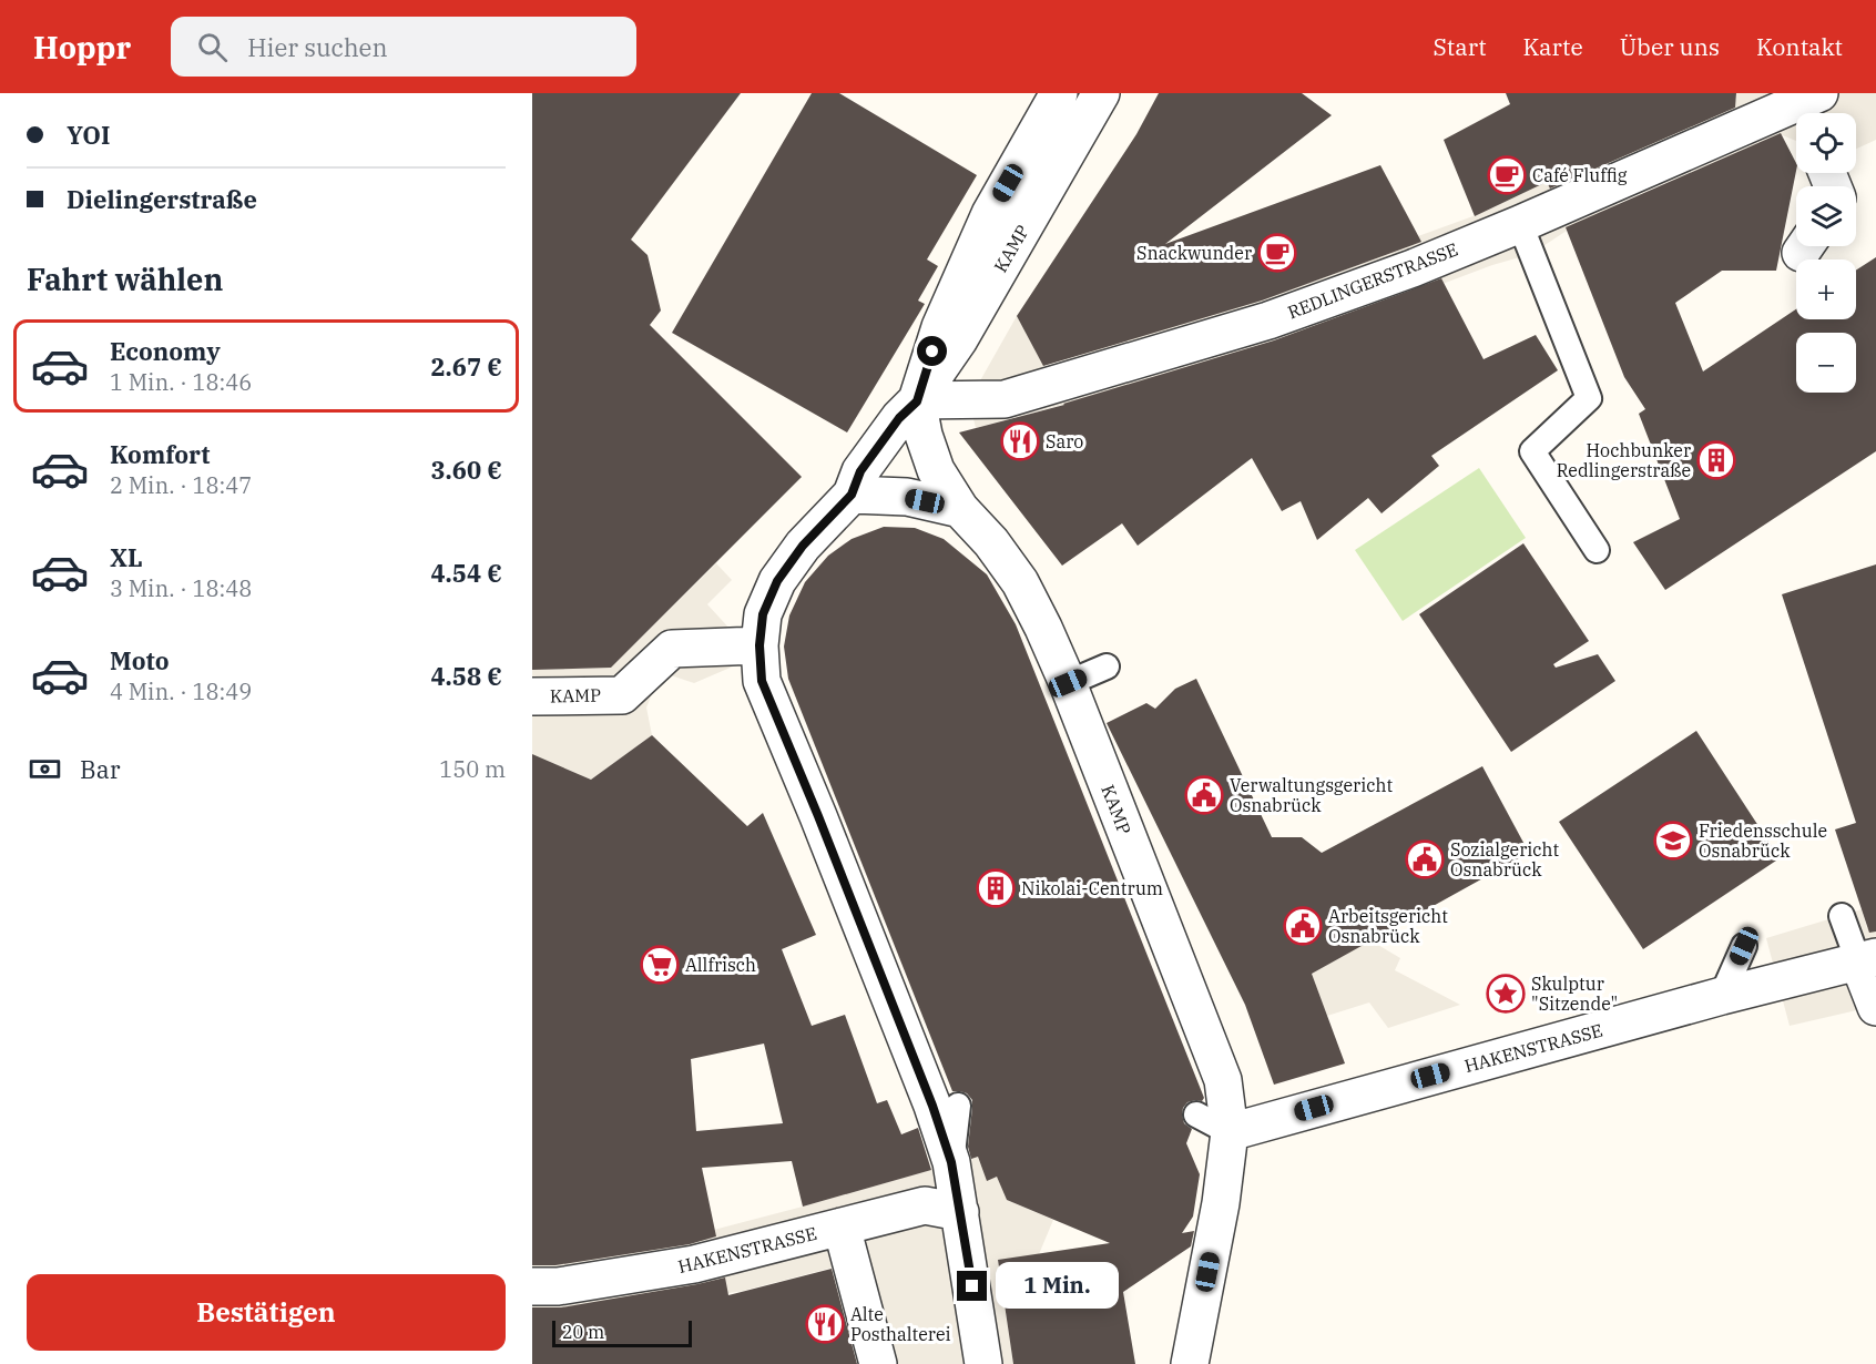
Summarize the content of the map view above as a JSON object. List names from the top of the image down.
{
  "streets": {
    "street": ["KAMP", "REDLINGERSTRASSE", "HAKENSTRASSE"]
  },
  "crossings": [
    ["KAMP", "REDLINGERSTRASSE"],
    ["KAMP", "HAKENSTRASSE"]
  ],
  "places": {
    "cafe": ["Café Fluffig", "Snackwunder"],
    "restaurant": ["Saro", "Alte Posthalterei"],
    "building": ["Hochbunker Redlingerstraße", "Nikolai-Centrum"],
    "public building": ["Verwaltungsgericht Osnabrück", "Sozialgericht Osnabrück", "Arbeitsgericht Osnabrück"],
    "school or university": ["Friedensschule Osnabrück"],
    "supermarket": ["Allfrisch"],
    "place": ["Skulptur \"Sitzende\""]
  },
  "scale_bar": "20 m",
  "page": {
    "header": "Hoppr",
    "search": "Hier suchen",
    "nav": [
      "Start",
      "Karte",
      "Über uns",
      "Kontakt"
    ],
    "banner": ["YOI", "Dielingerstraße"],
    "map_buttons": ["+", "−"],
    "heading": "Fahrt wählen",
    "list": [
      {
        "name": "Economy",
        "note": "1 Min. · 18:46",
        "value": "2.67 €"
      },
      {
        "name": "Komfort",
        "note": "2 Min. · 18:47",
        "value": "3.60 €"
      },
      {
        "name": "XL",
        "note": "3 Min. · 18:48",
        "value": "4.54 €"
      },
      {
        "name": "Moto",
        "note": "4 Min. · 18:49",
        "value": "4.58 €"
      }
    ],
    "pay": ["Bar", "150 m"],
    "buttons": "Bestätigen",
    "bubble": "1 Min.",
    "scale": "20 m"
  }
}
